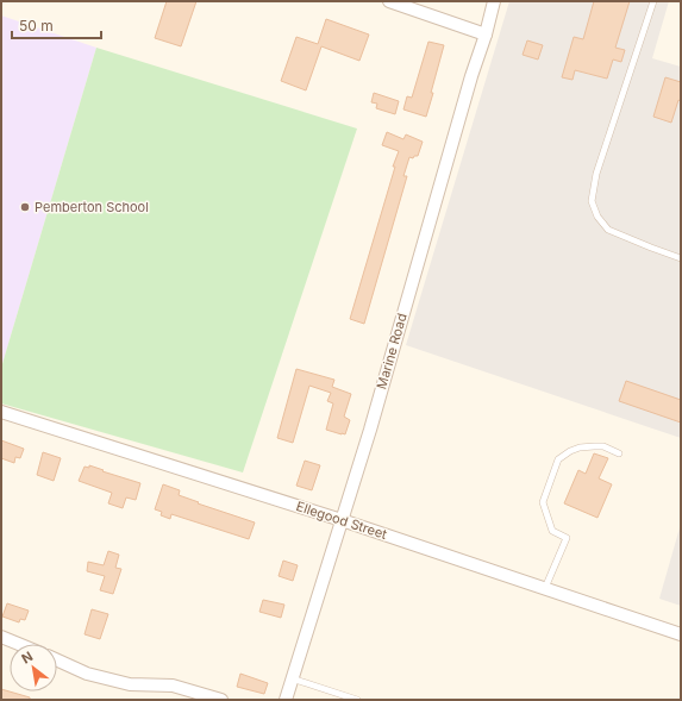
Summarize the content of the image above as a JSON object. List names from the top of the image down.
{
  "streets": {
    "street": ["Marine Road", "Ellegood Street"]
  },
  "crossings": [
    ["Marine Road", "Ellegood Street"]
  ],
  "places": ["Pemberton School"],
  "scale_bar": "50 m",
  "north": "top left"
}
